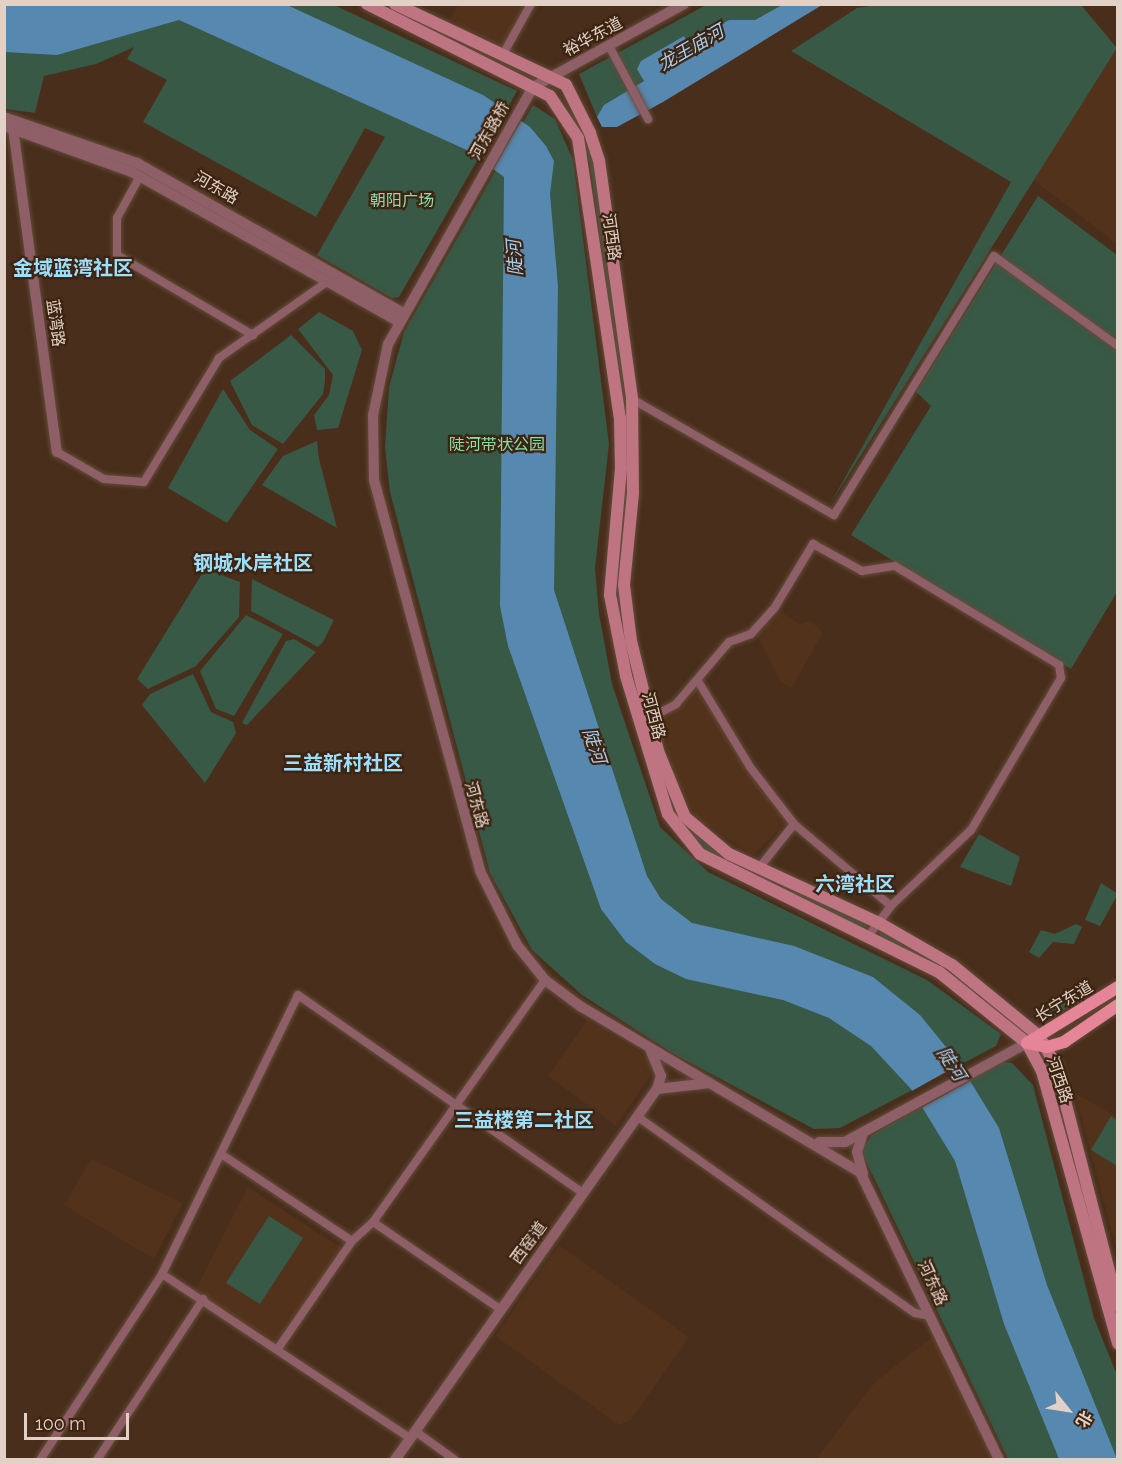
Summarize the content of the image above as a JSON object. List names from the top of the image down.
{
  "streets": {
    "main road": ["河西路", "长宁东道"],
    "street": [
      "裕华东道",
      "河东路桥",
      "河东路",
      "蓝湾路",
      "西窑道"
    ]
  },
  "crossings": [
    ["裕华东道", "河东路桥"],
    ["裕华东道", "河西路"],
    ["河东路桥", "河东路"],
    ["河东路桥", "河西路"],
    ["河东路", "蓝湾路"],
    ["河东路", "长宁东道"],
    ["河西路", "长宁东道"]
  ],
  "districts": [
    "金域蓝湾社区",
    "钢城水岸社区",
    "三益新村社区",
    "六湾社区",
    "三益楼第二社区"
  ],
  "water": ["龙王庙河", "陡河"],
  "parks": ["朝阳广场", "陡河带状公园"],
  "scale_bar": "100 m",
  "north": "bottom right"
}
